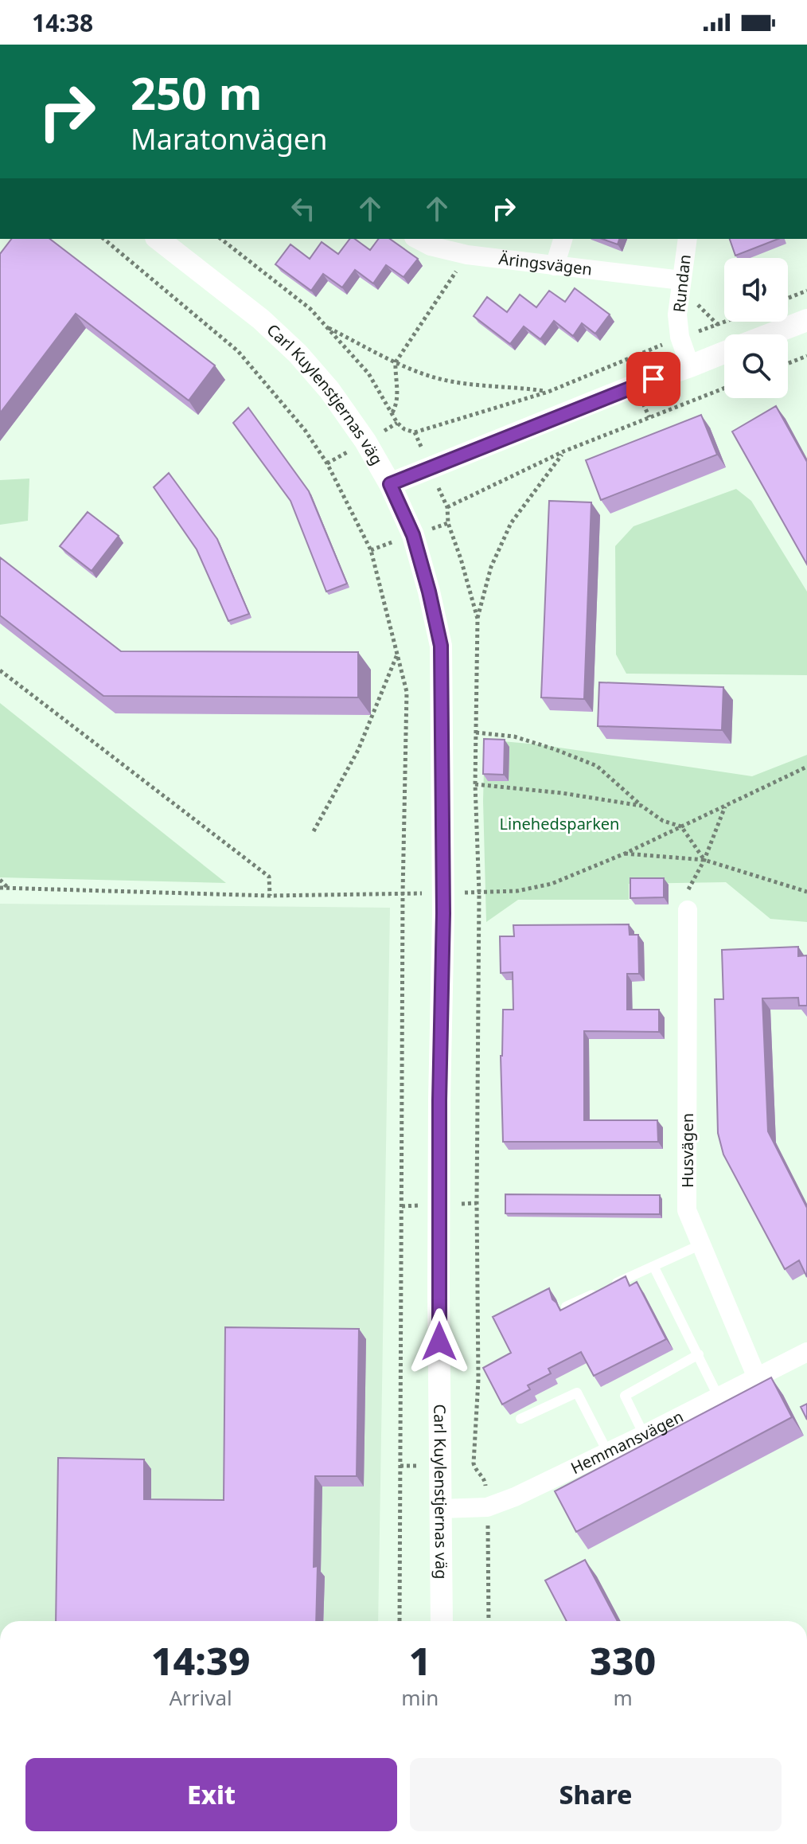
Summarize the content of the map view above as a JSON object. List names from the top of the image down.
{
  "streets": {
    "street": [
      "Äringsvägen",
      "Rundan",
      "Carl Kuylenstjernas väg",
      "Husvägen",
      "Hemmansvägen"
    ]
  },
  "crossings": [
    ["Äringsvägen", "Rundan"],
    ["Carl Kuylenstjernas väg", "Hemmansvägen"],
    ["Husvägen", "Hemmansvägen"]
  ],
  "parks": ["Linehedsparken"],
  "page": {
    "status": "14:38",
    "turn": ["250 m", "Maratonvägen"],
    "eta": [
      "14:39",
      "Arrival",
      "1",
      "min",
      "330",
      "m"
    ],
    "buttons": ["Exit", "Share"]
  }
}
